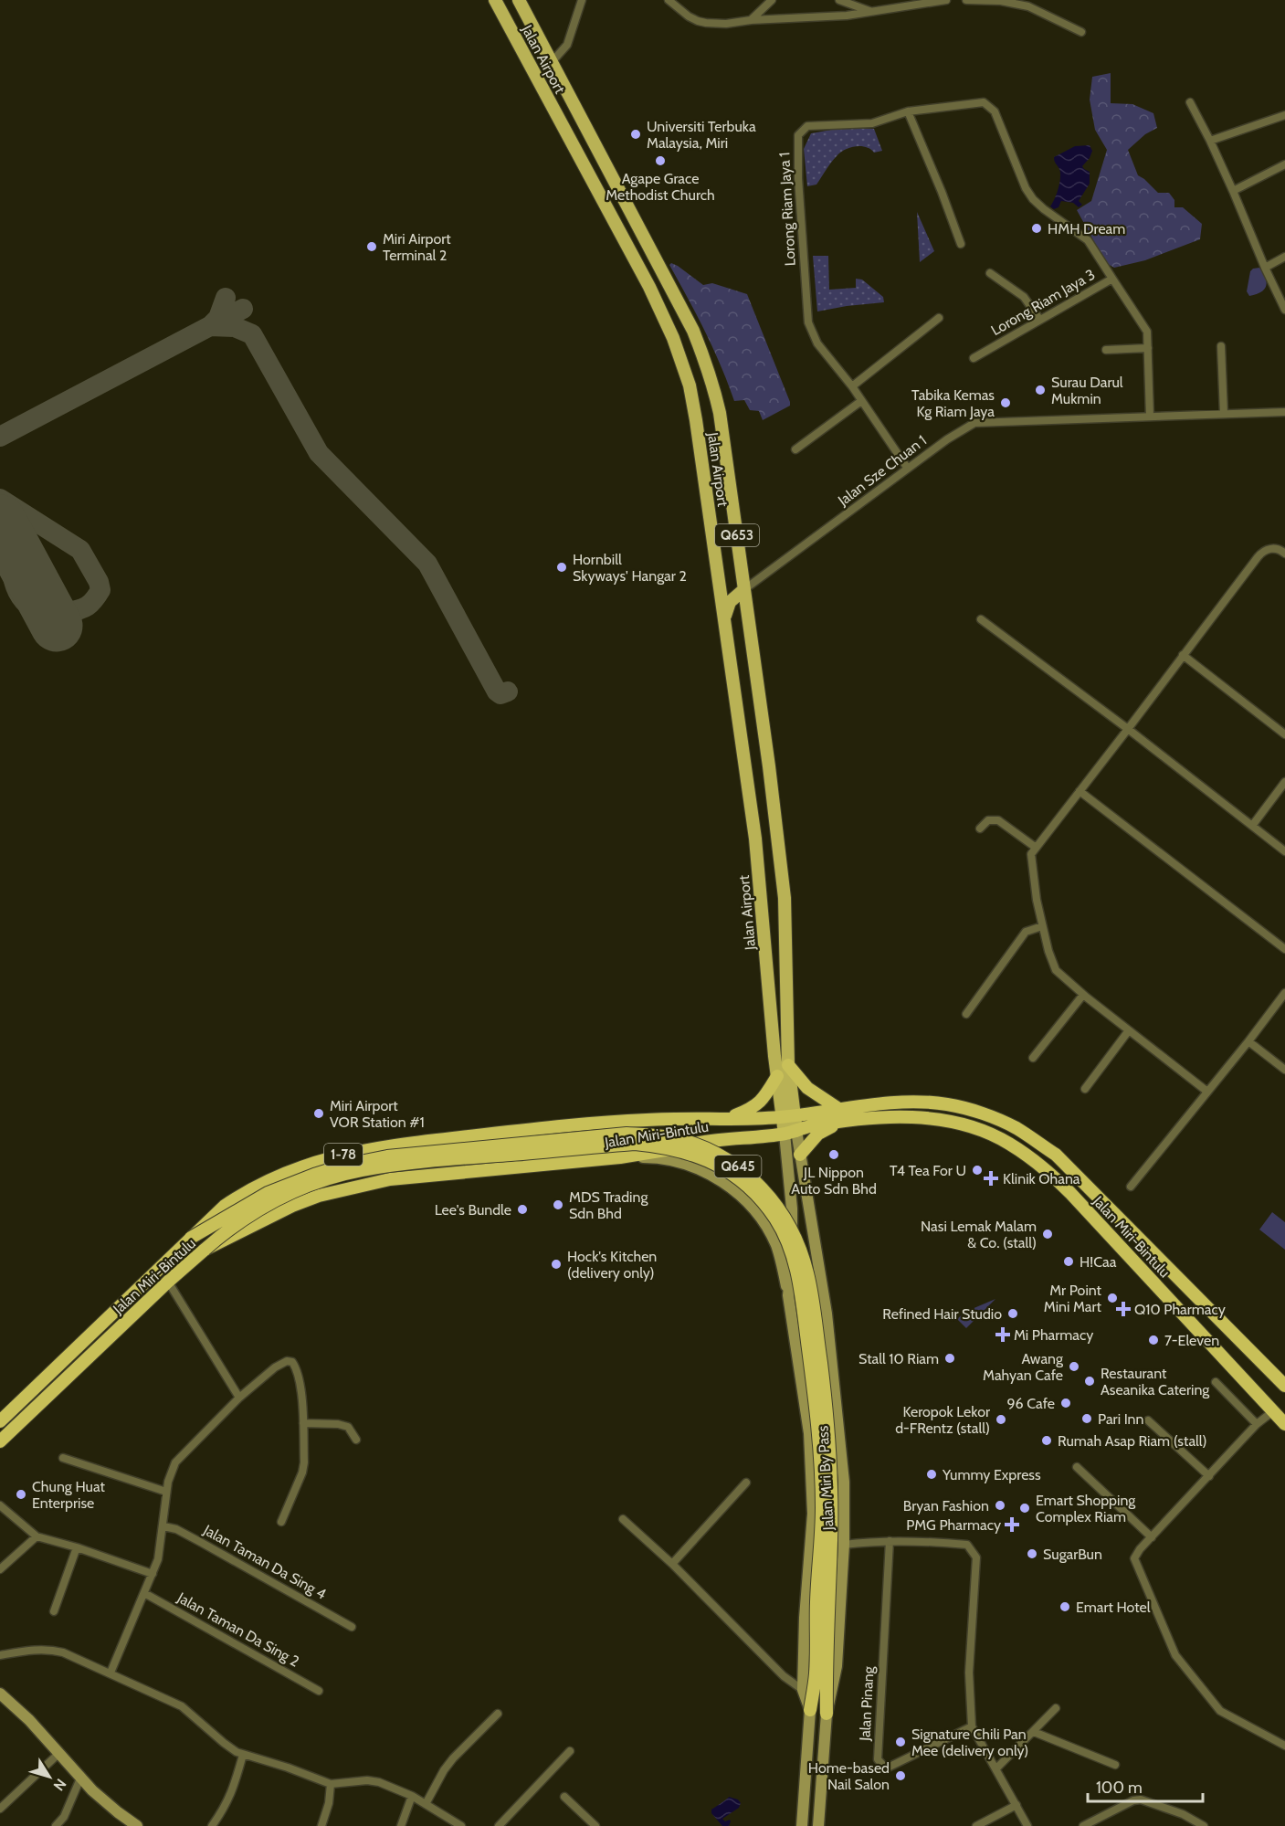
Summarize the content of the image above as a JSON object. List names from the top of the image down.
{
  "streets": {
    "highway": ["Jalan Miri-Bintulu", "1-78", "Q645"],
    "main road": ["Jalan Airport", "Q653", "Jalan Miri By Pass"],
    "street": [
      "Lorong Riam Jaya 1",
      "Lorong Riam Jaya 3",
      "Jalan Sze Chuan 1",
      "Jalan Taman Da Sing 4",
      "Jalan Taman Da Sing 2",
      "Jalan Pinang"
    ]
  },
  "crossings": [
    ["Jalan Airport", "Jalan Sze Chuan 1"],
    ["Jalan Airport", "Q653"],
    ["Jalan Airport", "Jalan Miri-Bintulu"],
    ["Lorong Riam Jaya 1", "Lorong Riam Jaya 3"],
    ["Lorong Riam Jaya 1", "Jalan Sze Chuan 1"],
    ["Lorong Riam Jaya 3", "Jalan Sze Chuan 1"],
    ["Q653", "Jalan Miri-Bintulu"],
    ["Q653", "Jalan Miri By Pass"],
    ["Jalan Miri-Bintulu", "Q645"],
    ["Jalan Miri-Bintulu", "Jalan Miri By Pass"],
    ["Q645", "Jalan Miri By Pass"]
  ],
  "places": {
    "other": [
      "Universiti Terbuka Malaysia, Miri",
      "Agape Grace Methodist Church",
      "HMH Dream",
      "Miri Airport Terminal 2",
      "Surau Darul Mukmin",
      "Tabika Kemas Kg Riam Jaya",
      "Hornbill Skyways' Hangar 2",
      "Miri Airport VOR Station #1",
      "JL Nippon Auto Sdn Bhd",
      "T4 Tea For U",
      "MDS Trading Sdn Bhd",
      "Lee's Bundle",
      "Nasi Lemak Malam & Co. (stall)",
      "H!Caa",
      "Hock's Kitchen (delivery only)",
      "Mr Point Mini Mart",
      "Refined Hair Studio",
      "7-Eleven",
      "Stall 10 Riam",
      "Awang Mahyan Cafe",
      "Restaurant Aseanika Catering",
      "96 Cafe",
      "Pari Inn",
      "Keropok Lekor d-FRentz (stall)",
      "Rumah Asap Riam (stall)",
      "Yummy Express",
      "Chung Huat Enterprise",
      "Bryan Fashion",
      "Emart Shopping Complex Riam",
      "SugarBun",
      "Emart Hotel",
      "Signature Chili Pan Mee (delivery only)",
      "Home-based Nail Salon"
    ],
    "health": [
      "Klinik Ohana",
      "Q10 Pharmacy",
      "Mi Pharmacy",
      "PMG Pharmacy"
    ]
  },
  "scale_bar": "100 m",
  "north": "bottom right"
}
